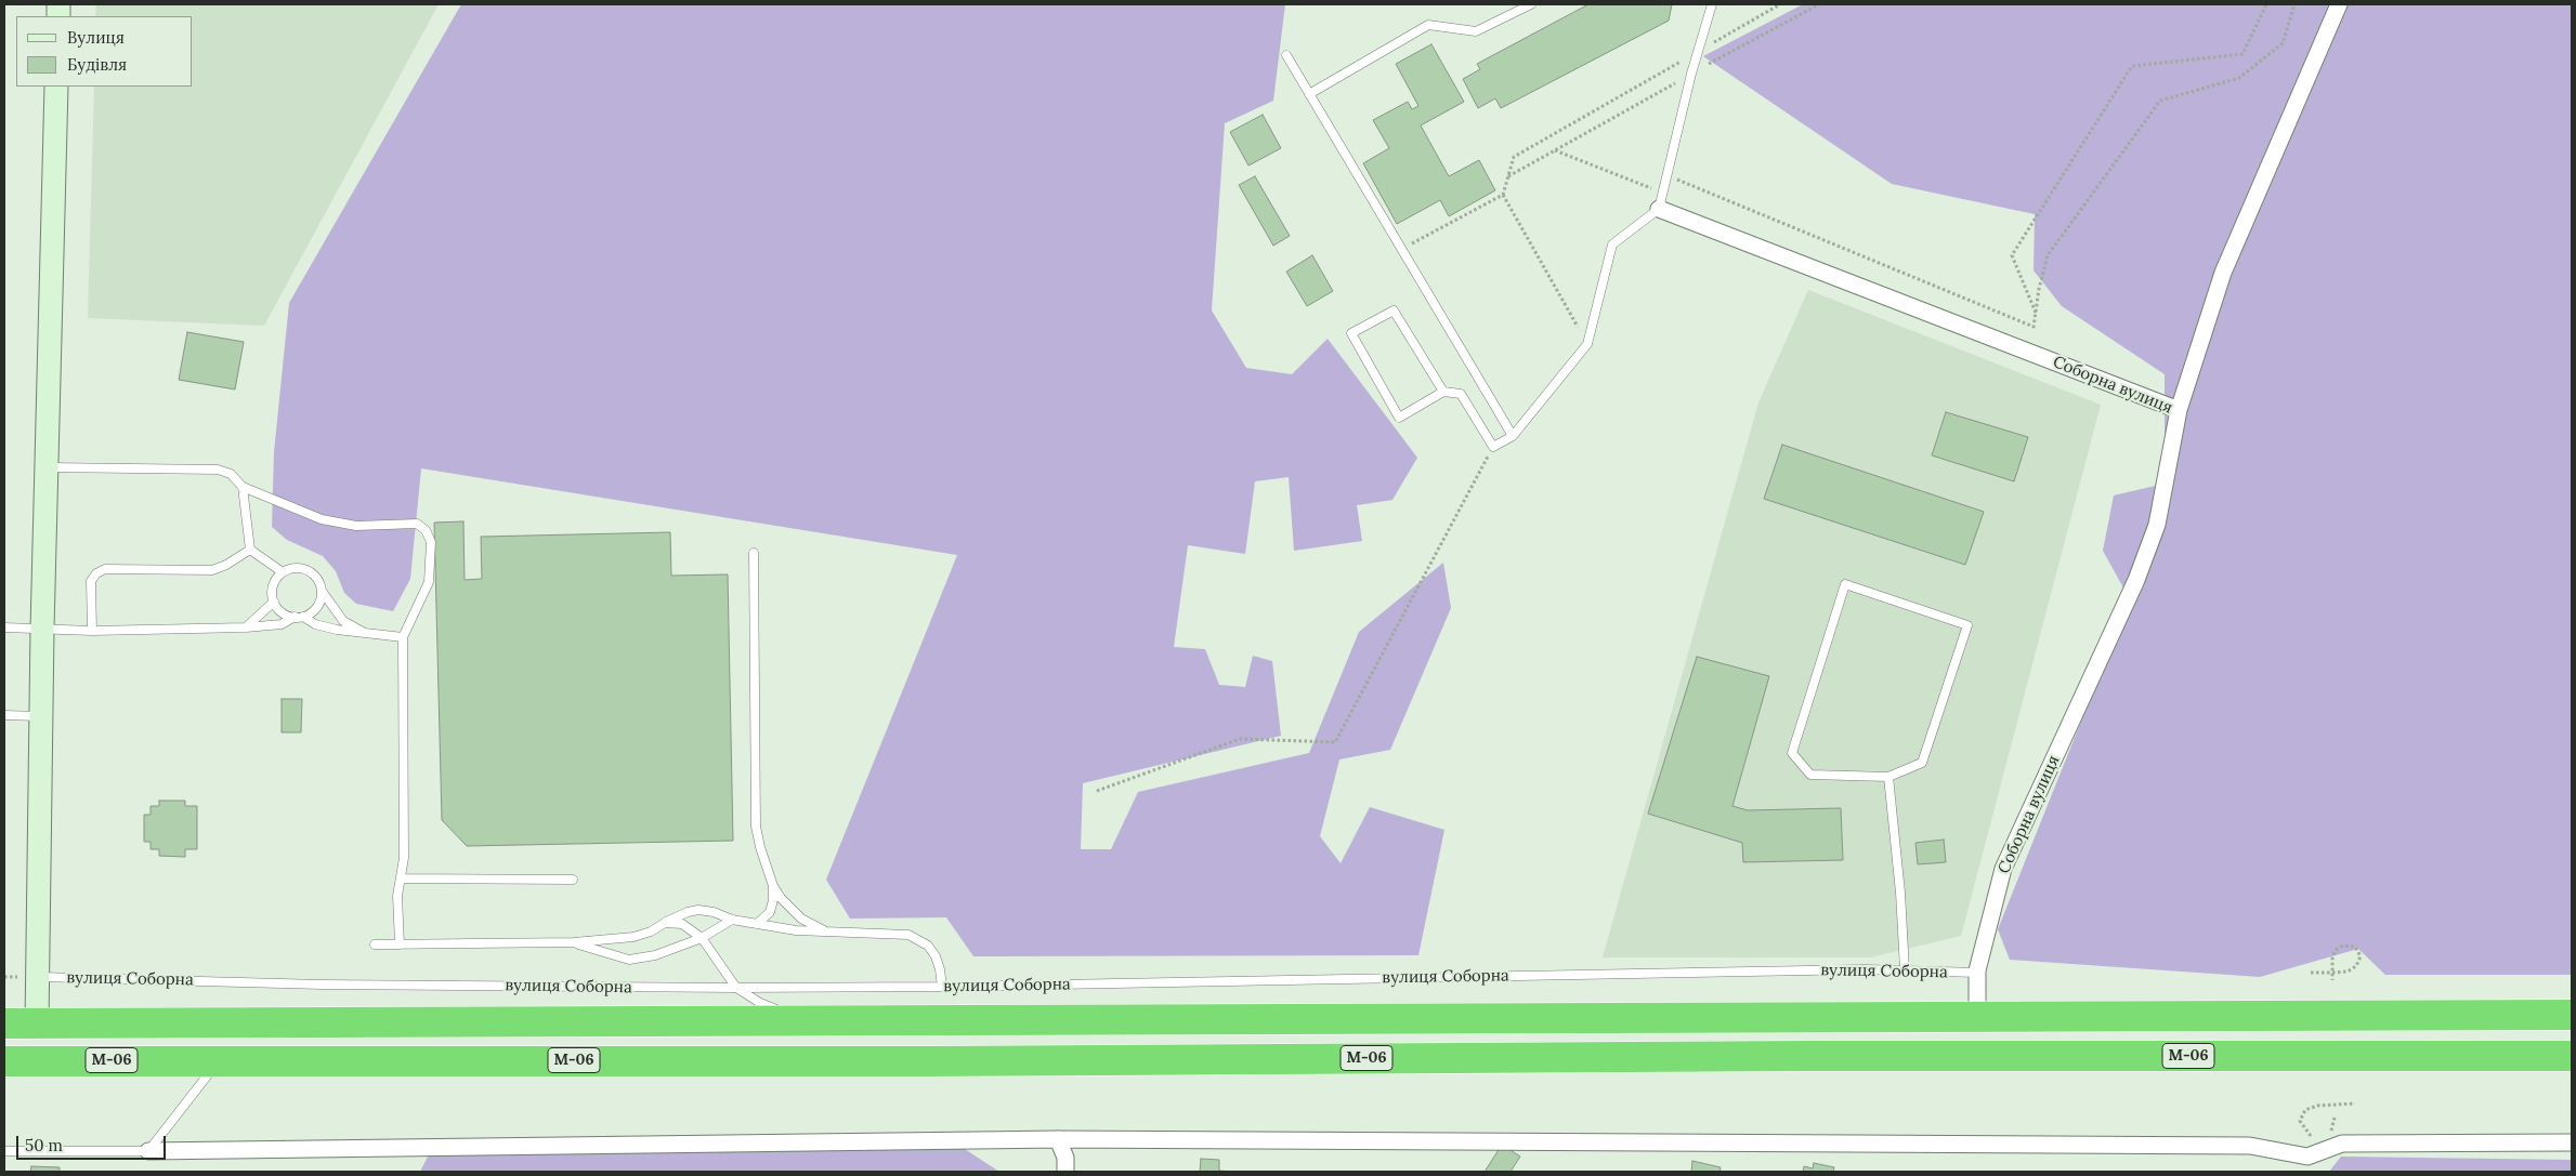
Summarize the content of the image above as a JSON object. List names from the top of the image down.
{
  "streets": {
    "highway": ["М-06"],
    "street": ["Соборна вулиця"],
    "lane": ["вулиця Соборна"]
  },
  "crossings": [
    ["Соборна вулиця", "вулиця Соборна"]
  ],
  "legend": ["Вулиця", "Будівля"],
  "scale_bar": "50 m"
}
